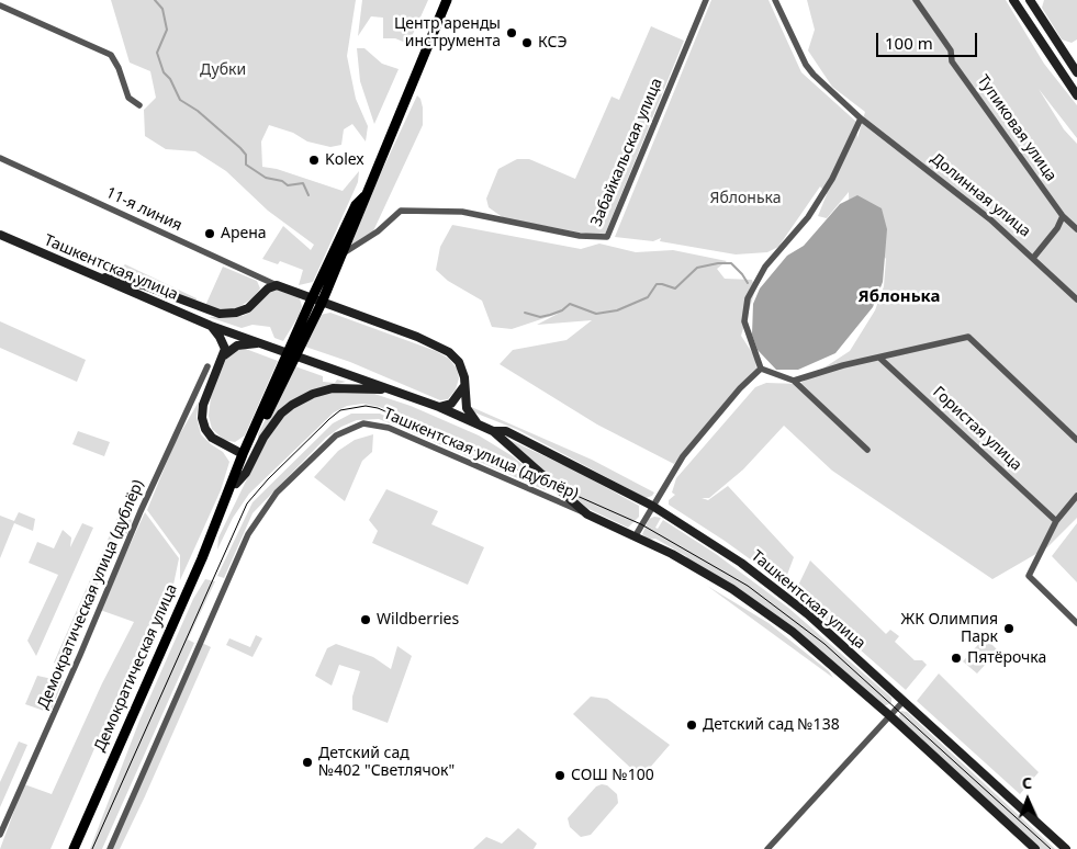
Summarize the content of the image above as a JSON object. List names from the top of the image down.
{
  "streets": {
    "main road": ["Ташкентская улица", "Демократическая улица"],
    "street": [
      "Тупиковая улица",
      "Забайкальская улица",
      "Долинная улица",
      "11-я линия",
      "Гористая улица",
      "Ташкентская улица (дублёр)",
      "Демократическая улица (дублёр)"
    ]
  },
  "crossings": [
    ["Забайкальская улица", "Демократическая улица"],
    ["Ташкентская улица", "Ташкентская улица (дублёр)"]
  ],
  "districts": ["Яблонька"],
  "parks": ["Дубки", "Яблонька"],
  "places": [
    "Центр аренды инструмента",
    "КСЭ",
    "Kolex",
    "Арена",
    "Wildberries",
    "ЖК Олимпия Парк",
    "Пятёрочка",
    "Детский сад №138",
    "Детский сад №402 \"Светлячок\"",
    "СОШ №100"
  ],
  "scale_bar": "100 m",
  "north": "top"
}
